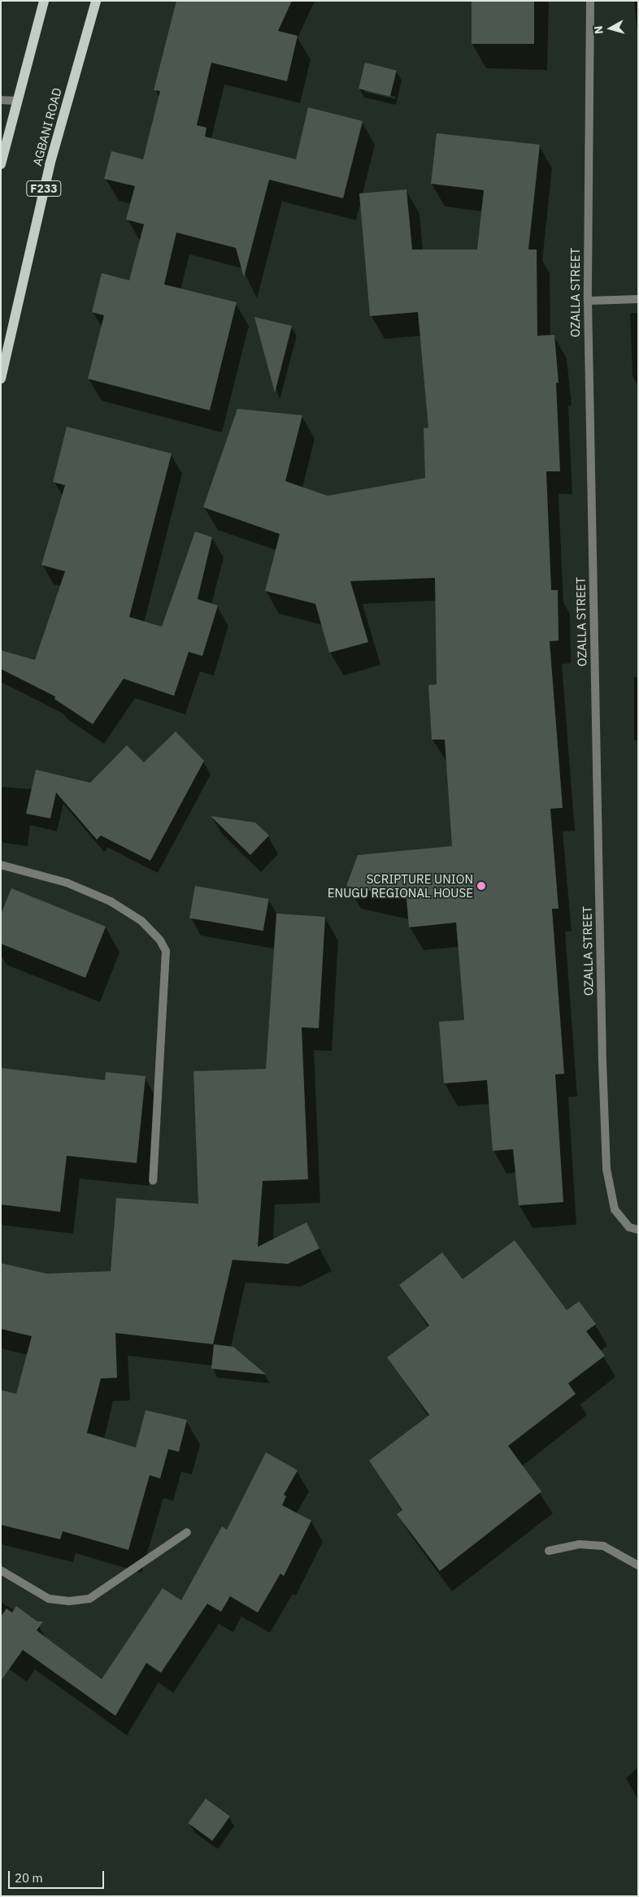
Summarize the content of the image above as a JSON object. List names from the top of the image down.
{
  "streets": {
    "main road": ["AGBANI ROAD", "F233"],
    "street": ["OZALLA STREET"]
  },
  "places": ["SCRIPTURE UNION ENUGU REGIONAL HOUSE"],
  "scale_bar": "20 m",
  "north": "left"
}
